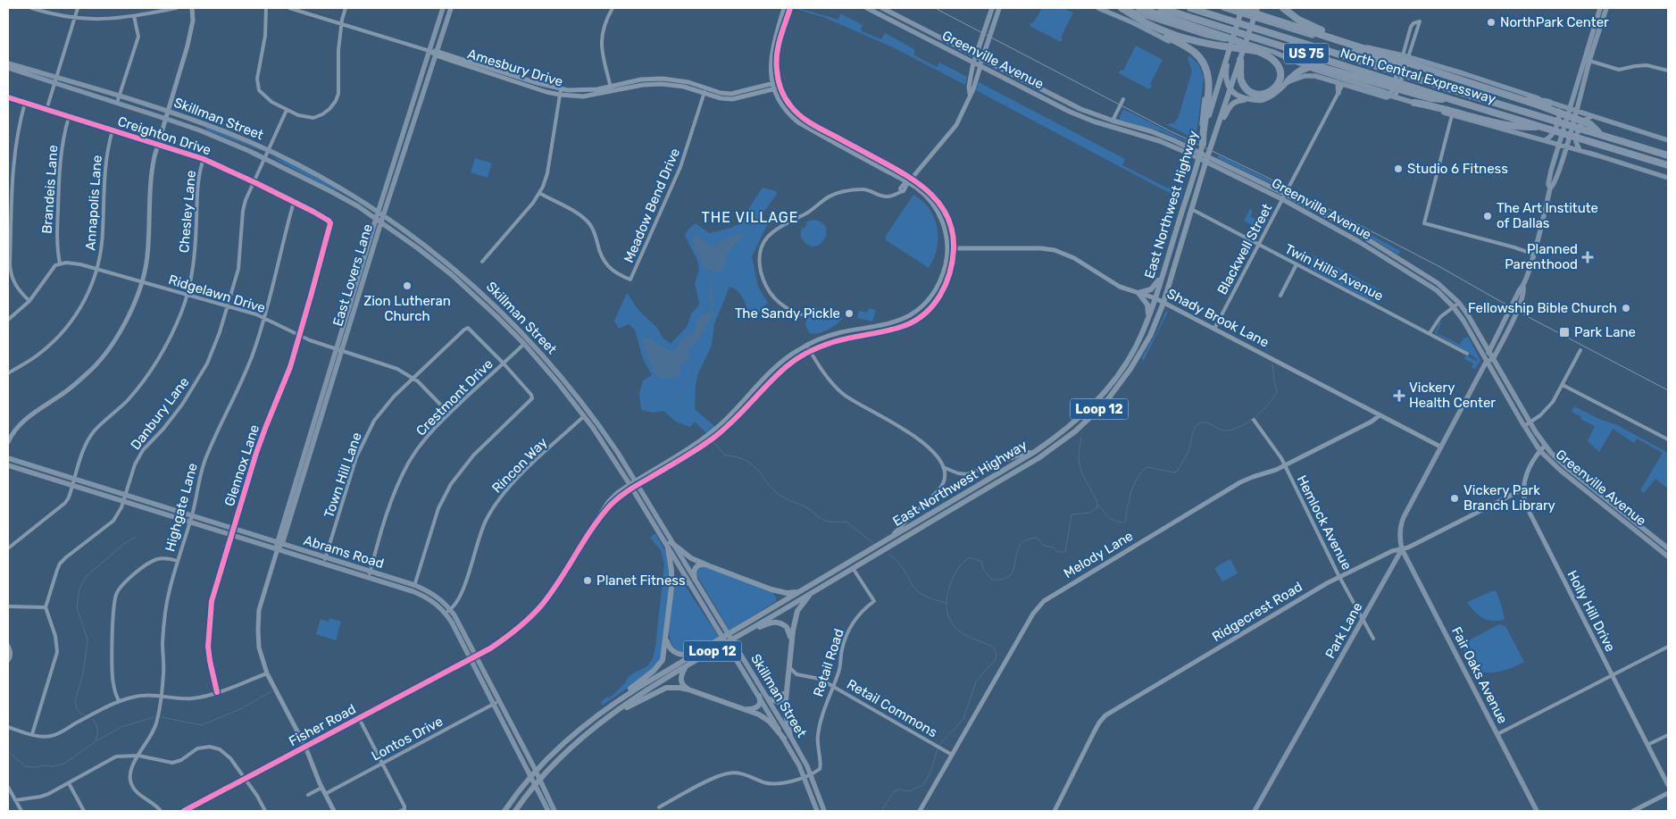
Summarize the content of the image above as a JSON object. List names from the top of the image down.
{
  "streets": {
    "highway": ["US 75", "North Central Expressway"],
    "main road": [
      "Greenville Avenue",
      "Skillman Street",
      "East Northwest Highway",
      "East Lovers Lane",
      "Loop 12",
      "Abrams Road",
      "Park Lane",
      "Fair Oaks Avenue"
    ],
    "street": [
      "Amesbury Drive",
      "Creighton Drive",
      "Brandeis Lane",
      "Annapolis Lane",
      "Meadow Bend Drive",
      "Chesley Lane",
      "Blackwell Street",
      "Twin Hills Avenue",
      "Ridgelawn Drive",
      "Shady Brook Lane",
      "Crestmont Drive",
      "Danbury Lane",
      "Glennox Lane",
      "Rincon Way",
      "Town Hill Lane",
      "Highgate Lane",
      "Hemlock Avenue",
      "Melody Lane",
      "Holly Hill Drive",
      "Ridgecrest Road",
      "Retail Road",
      "Retail Commons",
      "Fisher Road",
      "Lontos Drive"
    ]
  },
  "crossings": [
    ["Greenville Avenue", "Blackwell Street"],
    ["Amesbury Drive", "Meadow Bend Drive"],
    ["Amesbury Drive", "East Lovers Lane"],
    ["Skillman Street", "East Lovers Lane"],
    ["Skillman Street", "Crestmont Drive"],
    ["Skillman Street", "Danbury Lane"],
    ["Skillman Street", "Rincon Way"],
    ["Skillman Street", "Retail Road"],
    ["Skillman Street", "Fisher Road"],
    ["Creighton Drive", "Brandeis Lane"],
    ["Creighton Drive", "Annapolis Lane"],
    ["Creighton Drive", "Chesley Lane"],
    ["Creighton Drive", "Danbury Lane"],
    ["Creighton Drive", "Glennox Lane"],
    ["Creighton Drive", "Highgate Lane"],
    ["Brandeis Lane", "Ridgelawn Drive"],
    ["Annapolis Lane", "Ridgelawn Drive"],
    ["East Northwest Highway", "Twin Hills Avenue"],
    ["East Northwest Highway", "Shady Brook Lane"],
    ["East Northwest Highway", "Abrams Road"],
    ["East Northwest Highway", "Retail Road"],
    ["Chesley Lane", "Ridgelawn Drive"],
    ["Chesley Lane", "Abrams Road"],
    ["Blackwell Street", "Twin Hills Avenue"],
    ["Blackwell Street", "Shady Brook Lane"],
    ["East Lovers Lane", "Ridgelawn Drive"],
    ["East Lovers Lane", "Abrams Road"],
    ["East Lovers Lane", "Fisher Road"],
    ["East Lovers Lane", "Lontos Drive"],
    ["Ridgelawn Drive", "Crestmont Drive"],
    ["Ridgelawn Drive", "Danbury Lane"],
    ["Ridgelawn Drive", "Glennox Lane"],
    ["Ridgelawn Drive", "Town Hill Lane"],
    ["Ridgelawn Drive", "Highgate Lane"],
    ["Shady Brook Lane", "Melody Lane"],
    ["Crestmont Drive", "Town Hill Lane"],
    ["Crestmont Drive", "Abrams Road"],
    ["Danbury Lane", "Abrams Road"],
    ["Glennox Lane", "Abrams Road"],
    ["Rincon Way", "Abrams Road"],
    ["Town Hill Lane", "Abrams Road"],
    ["Highgate Lane", "Abrams Road"],
    ["Hemlock Avenue", "Melody Lane"],
    ["Hemlock Avenue", "Ridgecrest Road"],
    ["Hemlock Avenue", "Park Lane"],
    ["Abrams Road", "Fisher Road"],
    ["Abrams Road", "Lontos Drive"],
    ["Melody Lane", "Retail Commons"],
    ["Holly Hill Drive", "Ridgecrest Road"],
    ["Ridgecrest Road", "Park Lane"],
    ["Ridgecrest Road", "Fair Oaks Avenue"],
    ["Park Lane", "Fair Oaks Avenue"],
    ["Retail Road", "Retail Commons"]
  ],
  "districts": ["THE VILLAGE"],
  "places": {
    "other": [
      "NorthPark Center",
      "Studio 6 Fitness",
      "The Art Institute of Dallas",
      "Zion Lutheran Church",
      "Fellowship Bible Church",
      "The Sandy Pickle",
      "Vickery Park Branch Library",
      "Planet Fitness"
    ],
    "health": ["Planned Parenthood", "Vickery Health Center"],
    "transit": ["Park Lane"]
  }
}
